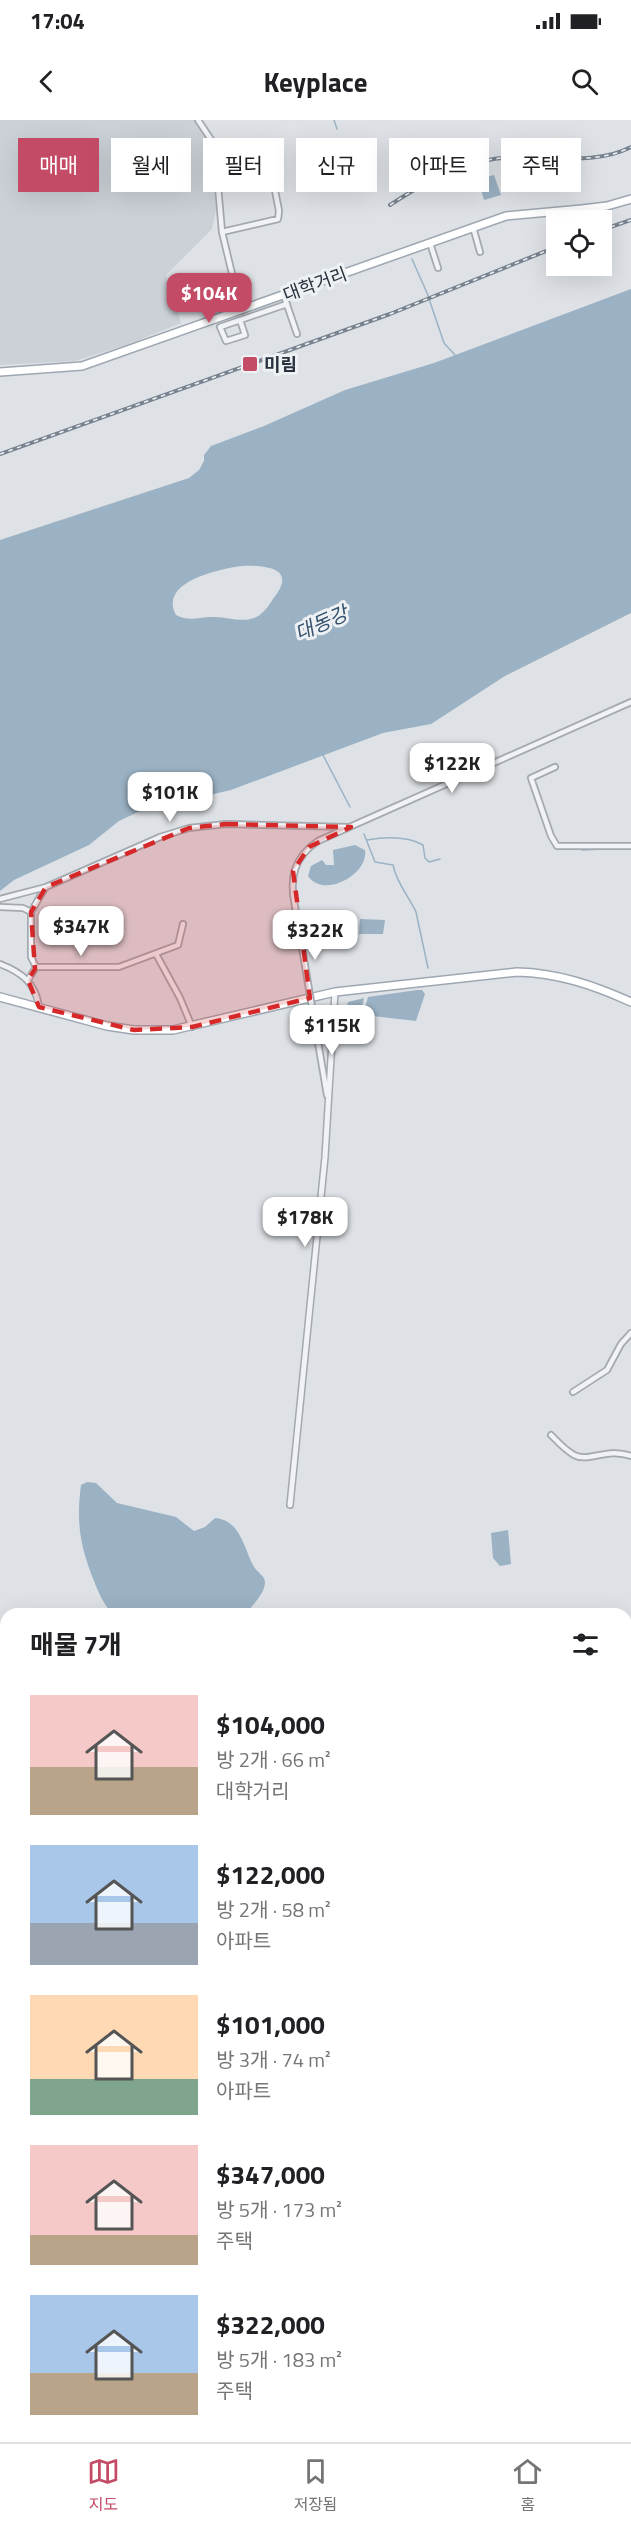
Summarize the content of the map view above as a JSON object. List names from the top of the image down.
{
  "streets": {
    "main road": ["대학거리"]
  },
  "water": ["대동강"],
  "places": {
    "transit": ["미림"]
  },
  "page": {
    "status": "17:04",
    "header": "Keyplace",
    "chip": [
      "매매",
      "월세",
      "필터",
      "신규",
      "아파트",
      "주택"
    ],
    "price": [
      "$104K",
      "$122K",
      "$101K",
      "$347K",
      "$322K",
      "$115K",
      "$178K"
    ],
    "heading": "매물 7개",
    "list": [
      {
        "name": "$104,000",
        "note": "방 2개 · 66 m² · 대학거리"
      },
      {
        "name": "$122,000",
        "note": "방 2개 · 58 m² · 아파트"
      },
      {
        "name": "$101,000",
        "note": "방 3개 · 74 m² · 아파트"
      },
      {
        "name": "$347,000",
        "note": "방 5개 · 173 m² · 주택"
      },
      {
        "name": "$322,000",
        "note": "방 5개 · 183 m² · 주택"
      }
    ],
    "tabs": ["지도", "저장됨", "홈"]
  }
}
